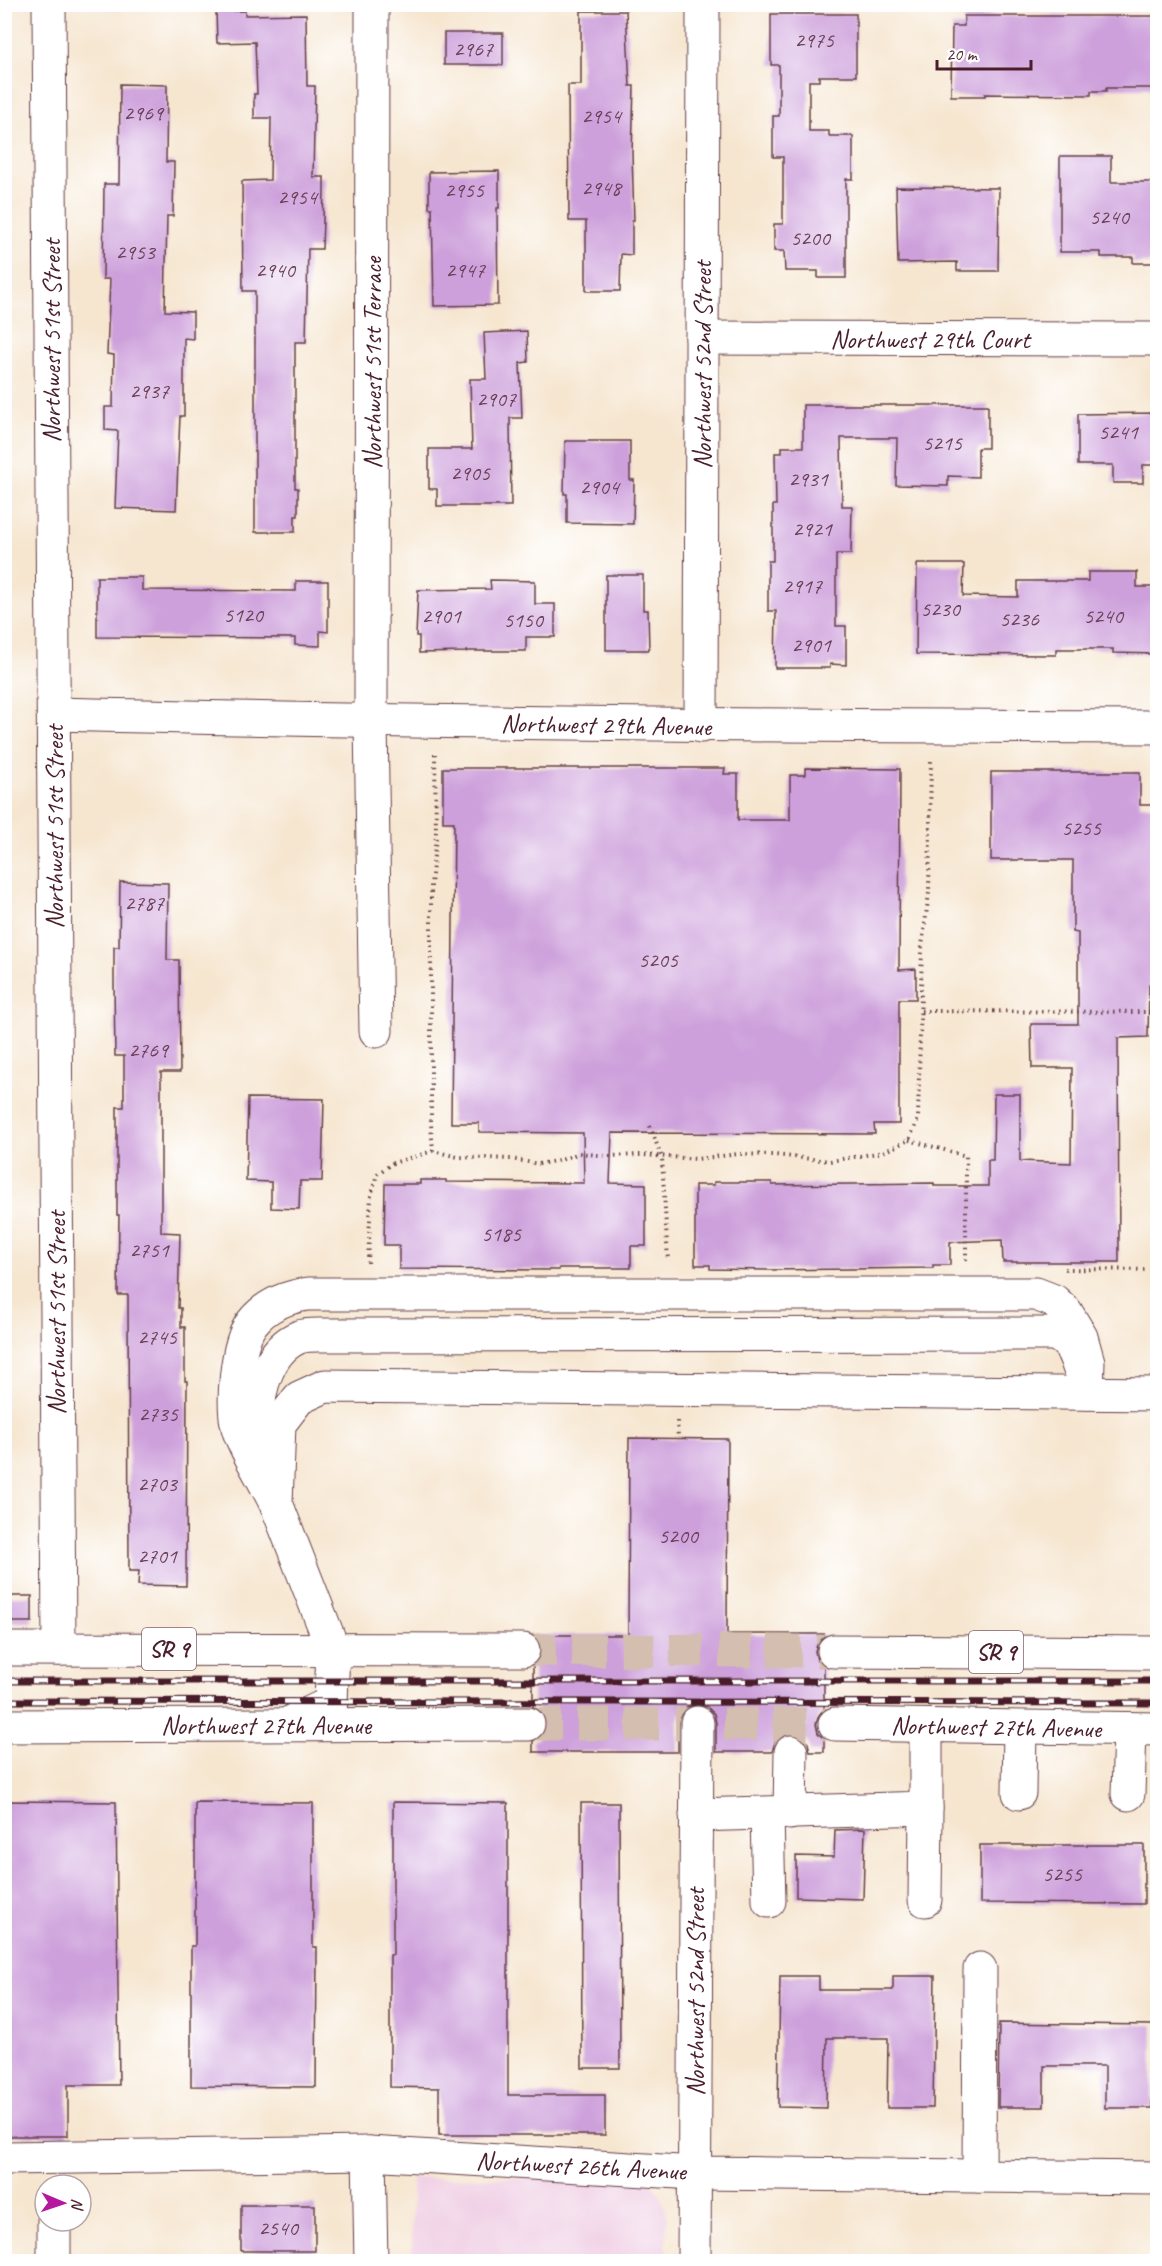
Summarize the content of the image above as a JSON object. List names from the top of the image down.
{
  "streets": {
    "street": [
      "Northwest 29th Court",
      "Northwest 51st Street",
      "Northwest 51st Terrace",
      "Northwest 52nd Street",
      "Northwest 29th Avenue",
      "SR 9",
      "Northwest 27th Avenue",
      "Northwest 26th Avenue"
    ]
  },
  "crossings": [
    ["Northwest 29th Court", "Northwest 52nd Street"],
    ["Northwest 51st Street", "Northwest 29th Avenue"],
    ["Northwest 51st Street", "SR 9"],
    ["Northwest 51st Terrace", "Northwest 29th Avenue"],
    ["Northwest 52nd Street", "Northwest 29th Avenue"],
    ["Northwest 52nd Street", "Northwest 26th Avenue"]
  ],
  "house_numbers": [
    "2975",
    "2967",
    "2969",
    "2954",
    "2948",
    "2955",
    "2954",
    "5240",
    "5200",
    "2953",
    "2940",
    "2947",
    "2937",
    "2907",
    "5241",
    "5215",
    "2905",
    "2931",
    "2904",
    "2921",
    "2917",
    "5230",
    "5120",
    "2901",
    "5240",
    "5236",
    "5150",
    "2901",
    "5255",
    "2787",
    "5205",
    "2769",
    "5185",
    "2751",
    "2745",
    "2735",
    "2703",
    "5200",
    "2701",
    "5255",
    "2540"
  ],
  "scale_bar": "20 m",
  "north": "right"
}
